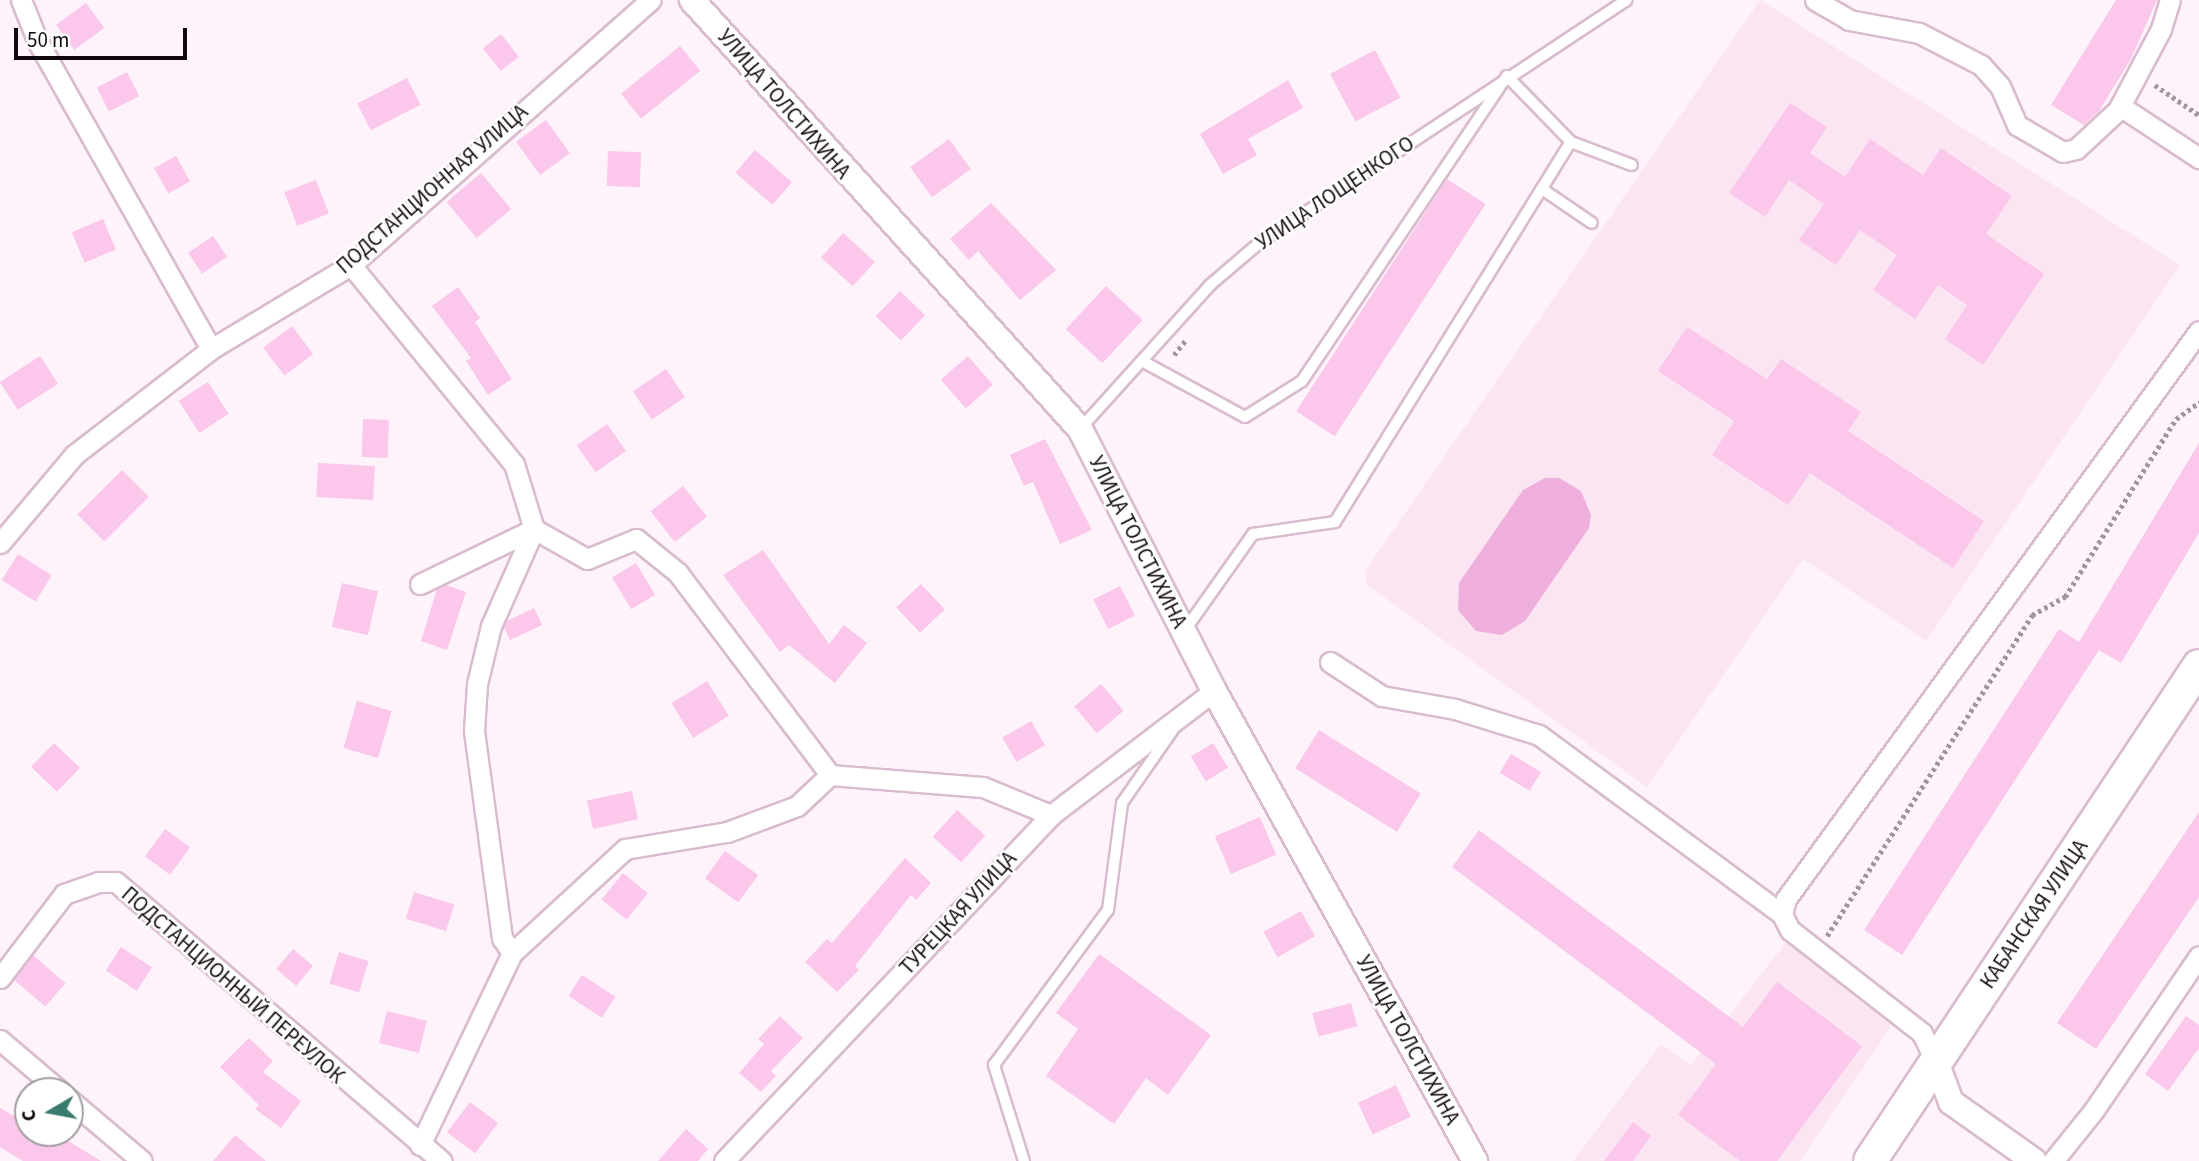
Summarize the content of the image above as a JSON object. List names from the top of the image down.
{
  "streets": {
    "main road": ["КАБАНСКАЯ УЛИЦА"],
    "street": [
      "УЛИЦА ТОЛСТИХИНА",
      "ПОДСТАНЦИОННАЯ УЛИЦА",
      "ТУРЕЦКАЯ УЛИЦА",
      "ПОДСТАНЦИОННЫЙ ПЕРЕУЛОК"
    ],
    "lane": ["УЛИЦА ЛОЩЕНКОГО"]
  },
  "crossings": [
    ["УЛИЦА ТОЛСТИХИНА", "УЛИЦА ЛОЩЕНКОГО"],
    ["УЛИЦА ТОЛСТИХИНА", "ТУРЕЦКАЯ УЛИЦА"]
  ],
  "scale_bar": "50 m",
  "north": "left"
}
